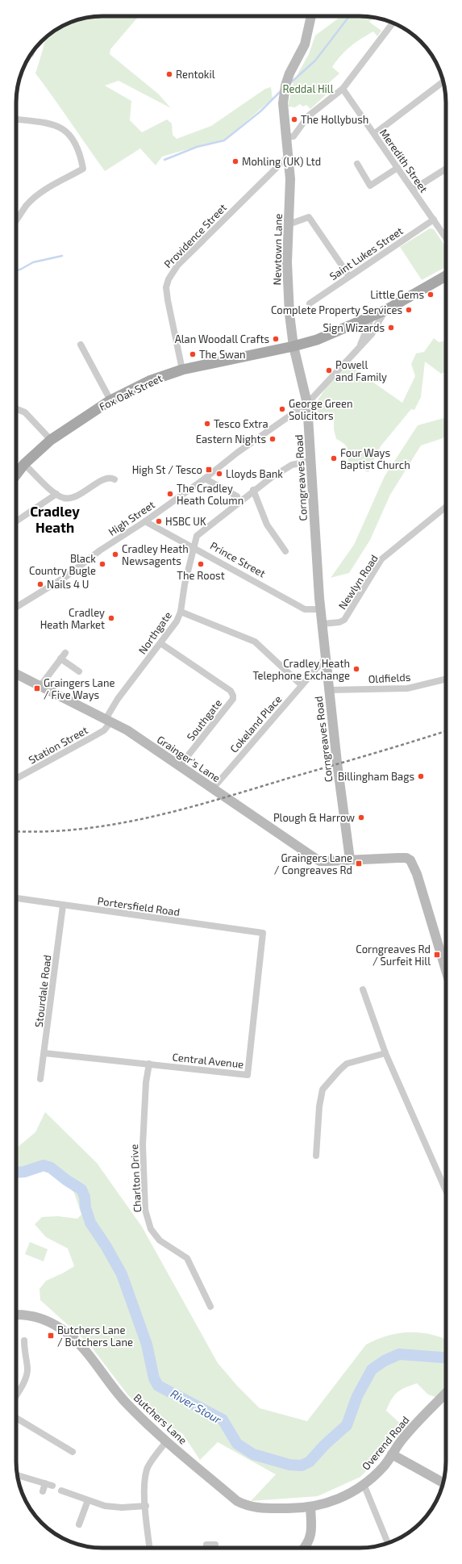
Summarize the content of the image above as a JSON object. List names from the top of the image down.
{
  "streets": {
    "main road": [
      "Newtown Lane",
      "Fox Oak Street",
      "Corngreaves Road",
      "Grainger's Lane",
      "Butchers Lane",
      "Overend Road"
    ],
    "street": [
      "Meredith Street",
      "Providence Street",
      "Saint Lukes Street",
      "High Street",
      "Prince Street",
      "Newlyn Road",
      "Northgate",
      "Oldfields",
      "Southgate",
      "Cokeland Place",
      "Station Street",
      "Portersfield Road",
      "Stourdale Road",
      "Central Avenue",
      "Charlton Drive"
    ]
  },
  "crossings": [
    ["Meredith Street", "Saint Lukes Street"],
    ["Providence Street", "Newtown Lane"],
    ["Providence Street", "Fox Oak Street"],
    ["Newtown Lane", "Fox Oak Street"],
    ["Newtown Lane", "Corngreaves Road"],
    ["Newtown Lane", "High Street"],
    ["Corngreaves Road", "High Street"],
    ["Corngreaves Road", "Prince Street"],
    ["Corngreaves Road", "Newlyn Road"],
    ["Corngreaves Road", "Northgate"],
    ["Corngreaves Road", "Oldfields"],
    ["Corngreaves Road", "Cokeland Place"],
    ["Corngreaves Road", "Grainger's Lane"],
    ["High Street", "Prince Street"],
    ["Prince Street", "Northgate"],
    ["Northgate", "Southgate"],
    ["Northgate", "Station Street"],
    ["Northgate", "Grainger's Lane"],
    ["Southgate", "Grainger's Lane"],
    ["Cokeland Place", "Grainger's Lane"],
    ["Station Street", "Grainger's Lane"],
    ["Portersfield Road", "Stourdale Road"],
    ["Portersfield Road", "Central Avenue"],
    ["Stourdale Road", "Central Avenue"],
    ["Central Avenue", "Charlton Drive"],
    ["Butchers Lane", "Overend Road"]
  ],
  "districts": ["Cradley Heath"],
  "water": ["River Stour"],
  "parks": ["Reddal Hill"],
  "places": {
    "other": [
      "Rentokil",
      "The Hollybush",
      "Mohling (UK) Ltd",
      "Little Gems",
      "Complete Property Services",
      "Sign Wizards",
      "Alan Woodall Crafts",
      "The Swan",
      "Powell and Family",
      "George Green Solicitors",
      "Tesco Extra",
      "Eastern Nights",
      "Four Ways Baptist Church",
      "Lloyds Bank",
      "The Cradley Heath Column",
      "HSBC UK",
      "Cradley Heath Newsagents",
      "Black Country Bugle",
      "The Roost",
      "Nails 4 U",
      "Cradley Heath Market",
      "Cradley Heath Telephone Exchange",
      "Billingham Bags",
      "Plough & Harrow"
    ],
    "transit": [
      "High St / Tesco",
      "Graingers Lane / Five Ways",
      "Graingers Lane / Congreaves Rd",
      "Corngreaves Rd / Surfeit Hill",
      "Butchers Lane / Butchers Lane"
    ]
  }
}
